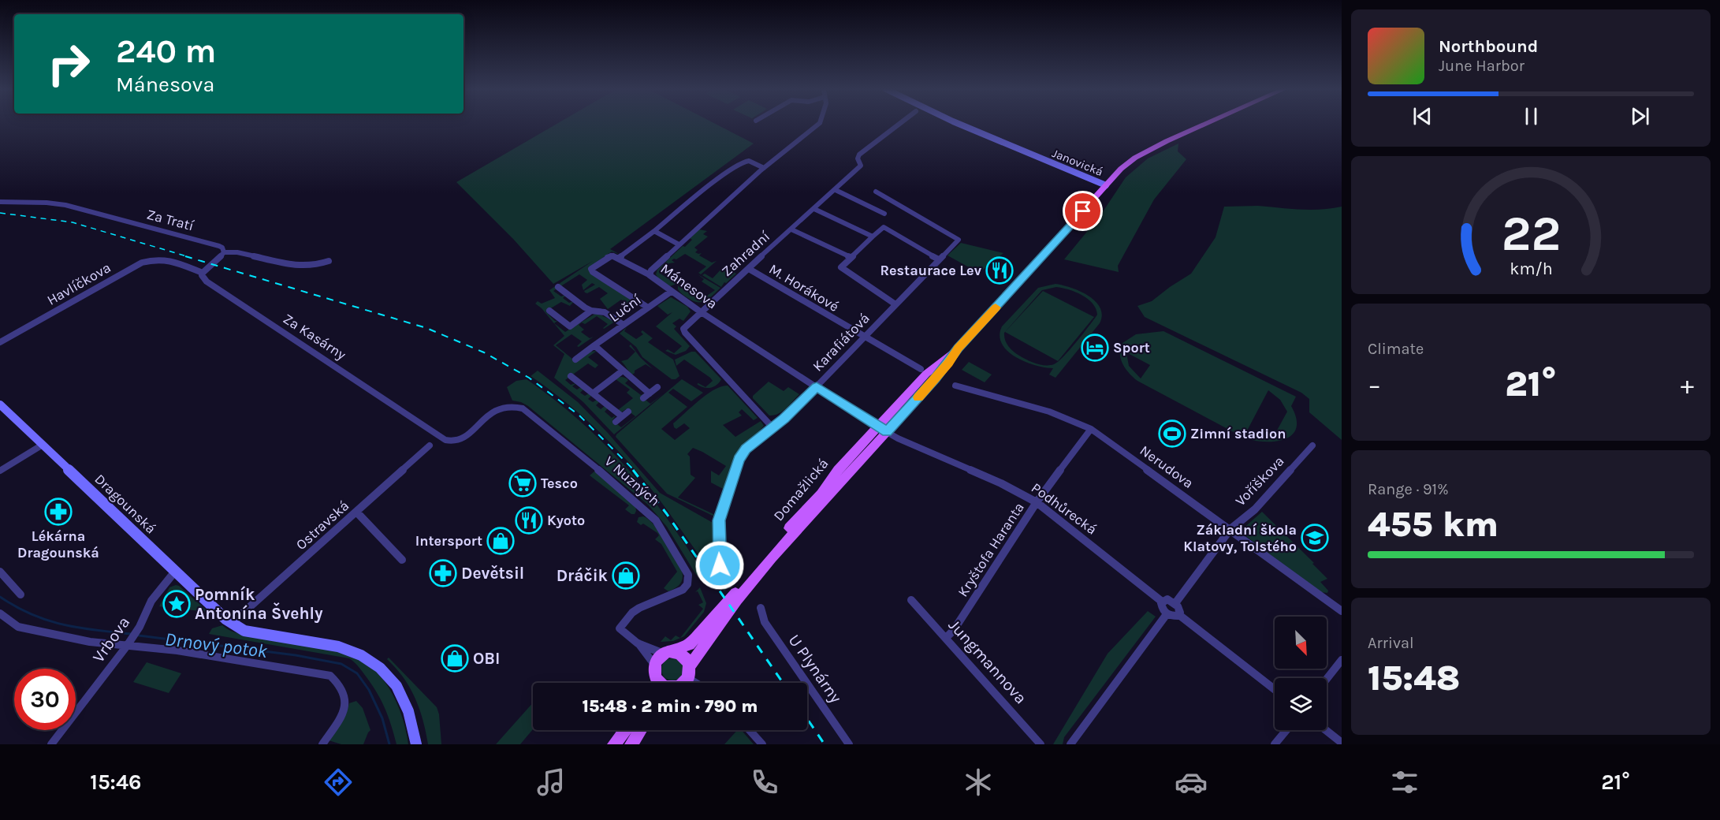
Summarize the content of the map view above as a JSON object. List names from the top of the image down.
{
  "streets": {
    "main road": ["Domažlická"],
    "street": [
      "Janovická",
      "Za Tratí",
      "Zahradní",
      "Havlíčkova",
      "Mánesova",
      "M. Horákové",
      "Luční",
      "Za Kasárny",
      "Karafiátová",
      "Nerudova",
      "V Nuzných",
      "Voříškova",
      "Dragounská",
      "Podhůrecká",
      "Ostravská",
      "Kryštofa Haranta",
      "Vrbova",
      "Jungmannova",
      "U Plynárny"
    ]
  },
  "crossings": [
    ["Janovická", "Domažlická"],
    ["Zahradní", "Mánesova"],
    ["Zahradní", "M. Horákové"],
    ["Zahradní", "Karafiátová"],
    ["Havlíčkova", "Za Kasárny"],
    ["Mánesova", "Luční"],
    ["Mánesova", "Karafiátová"],
    ["Mánesova", "Domažlická"],
    ["Mánesova", "Podhůrecká"],
    ["M. Horákové", "Karafiátová"],
    ["Za Kasárny", "V Nuzných"],
    ["Nerudova", "Voříškova"],
    ["Nerudova", "Kryštofa Haranta"],
    ["V Nuzných", "Domažlická"],
    ["Voříškova", "Podhůrecká"],
    ["Domažlická", "Podhůrecká"],
    ["Dragounská", "Ostravská"],
    ["Dragounská", "Vrbova"],
    ["Podhůrecká", "Kryštofa Haranta"],
    ["Kryštofa Haranta", "Jungmannova"]
  ],
  "water": ["Drnový potok"],
  "places": {
    "restaurant": ["Restaurace Lev", "Kyoto"],
    "hotel": ["Sport"],
    "sports": ["Zimní stadion"],
    "supermarket": ["Tesco"],
    "pharmacy": ["Lékárna Dragounská", "Devětsil"],
    "school or university": ["Základní škola Klatovy, Tolstého"],
    "shop": ["Intersport", "Dráčik", "OBI"],
    "place": ["Pomník Antonína Švehly"]
  },
  "north": "bottom right",
  "page": {
    "turn": ["240 m", "Mánesova"],
    "song": ["Northbound", "June Harbor"],
    "tile": [
      "Climate",
      ["Range · 91%", "455 km"],
      ["Arrival", "15:48"]
    ],
    "heat": ["−", "21°", "+"],
    "limit": "30",
    "trip": "15:48 · 2 min · 790 m",
    "tabs": ["15:46", "21°"],
    "gauge": ["22", "km/h"]
  }
}
